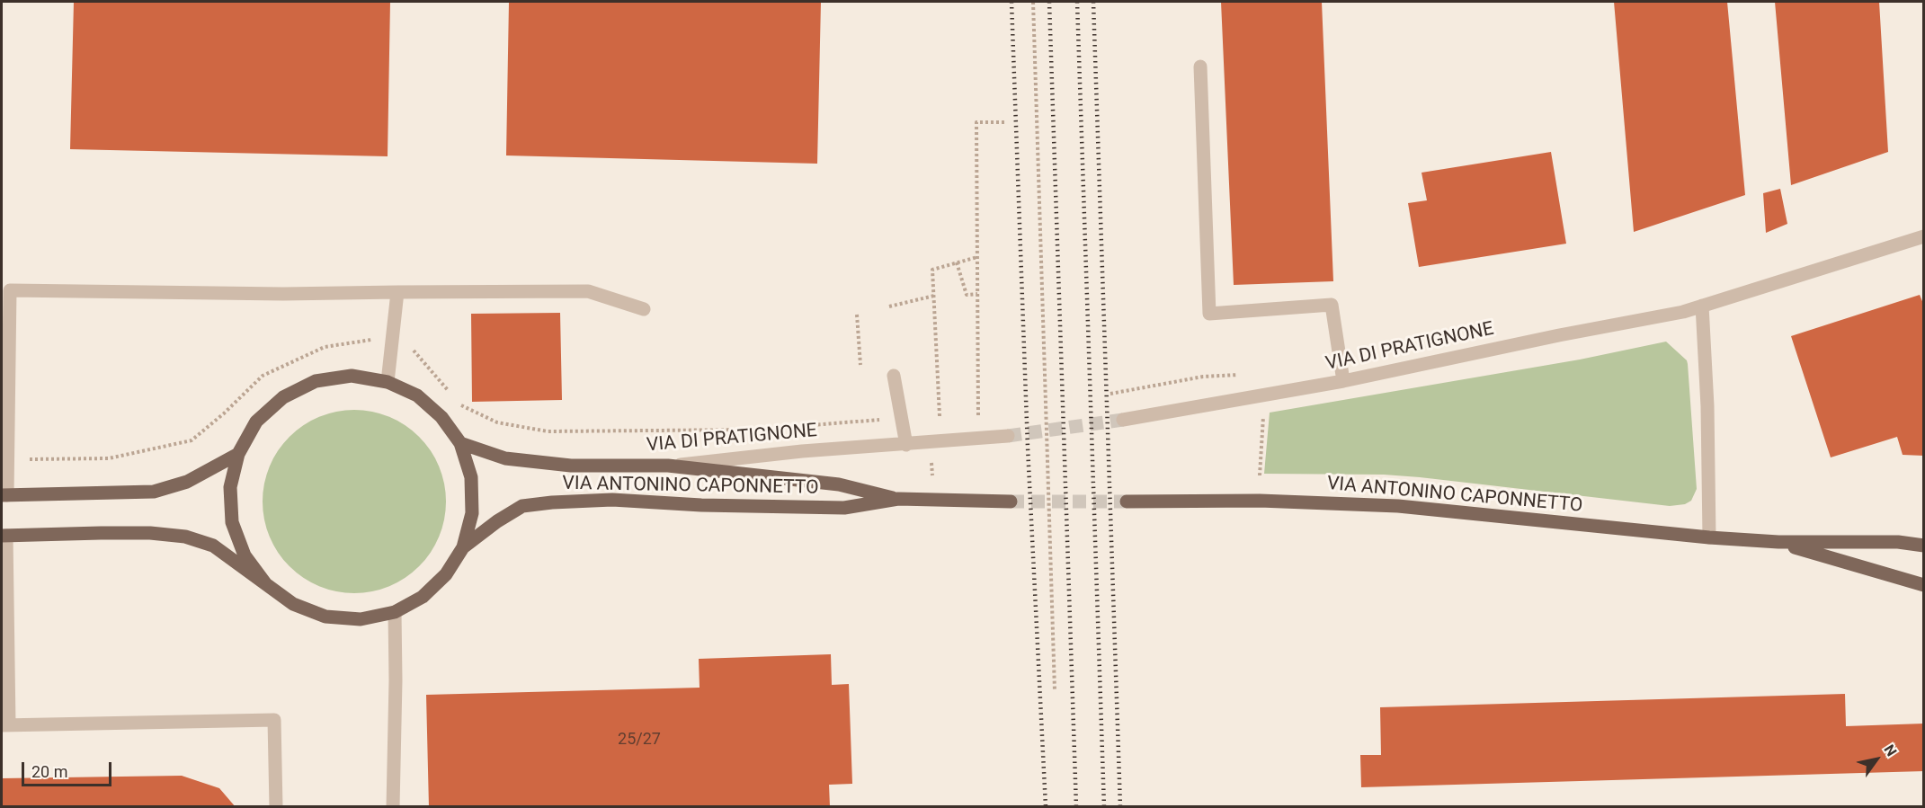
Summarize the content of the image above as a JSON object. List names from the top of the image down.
{
  "streets": {
    "main road": ["VIA DI PRATIGNONE", "VIA ANTONINO CAPONNETTO"]
  },
  "crossings": [
    ["VIA DI PRATIGNONE", "VIA ANTONINO CAPONNETTO"]
  ],
  "house_numbers": ["25/27"],
  "scale_bar": "20 m",
  "north": "top right"
}
